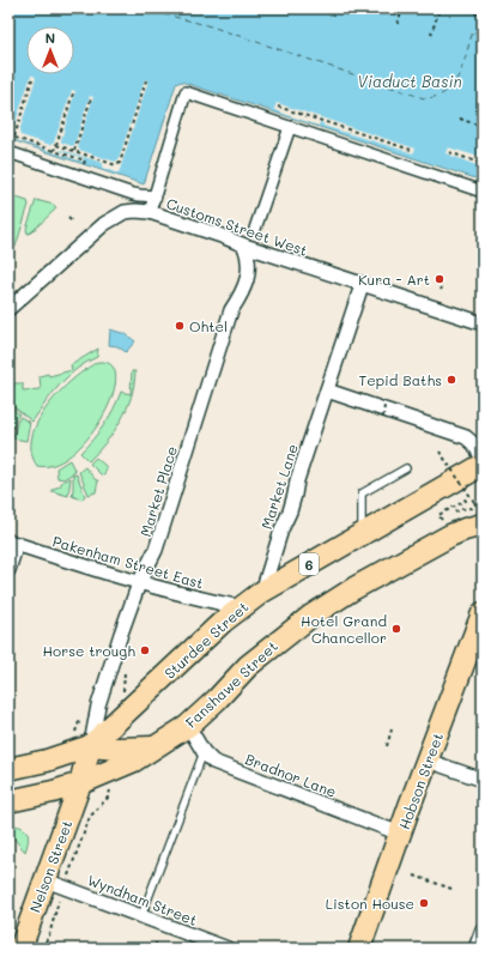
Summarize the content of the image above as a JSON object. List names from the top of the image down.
{
  "streets": {
    "main road": [
      "6",
      "Sturdee Street",
      "Fanshawe Street",
      "Hobson Street",
      "Nelson Street"
    ],
    "street": [
      "Customs Street West",
      "Market Lane",
      "Market Place",
      "Pakenham Street East",
      "Bradnor Lane",
      "Wyndham Street"
    ]
  },
  "crossings": [
    ["Customs Street West", "Market Lane"],
    ["Customs Street West", "Market Place"],
    ["Market Lane", "Sturdee Street"],
    ["Market Place", "Pakenham Street East"],
    ["Market Place", "Sturdee Street"],
    ["Market Place", "Fanshawe Street"],
    ["Market Place", "Nelson Street"],
    ["Pakenham Street East", "Sturdee Street"],
    ["Sturdee Street", "Fanshawe Street"],
    ["Sturdee Street", "Nelson Street"],
    ["Fanshawe Street", "Bradnor Lane"],
    ["Fanshawe Street", "Nelson Street"],
    ["Bradnor Lane", "Hobson Street"],
    ["Nelson Street", "Wyndham Street"]
  ],
  "water": ["Viaduct Basin"],
  "places": [
    "Kura - Art",
    "Ohtel",
    "Tepid Baths",
    "Hotel Grand Chancellor",
    "Horse trough",
    "Liston House"
  ],
  "north": "top"
}
